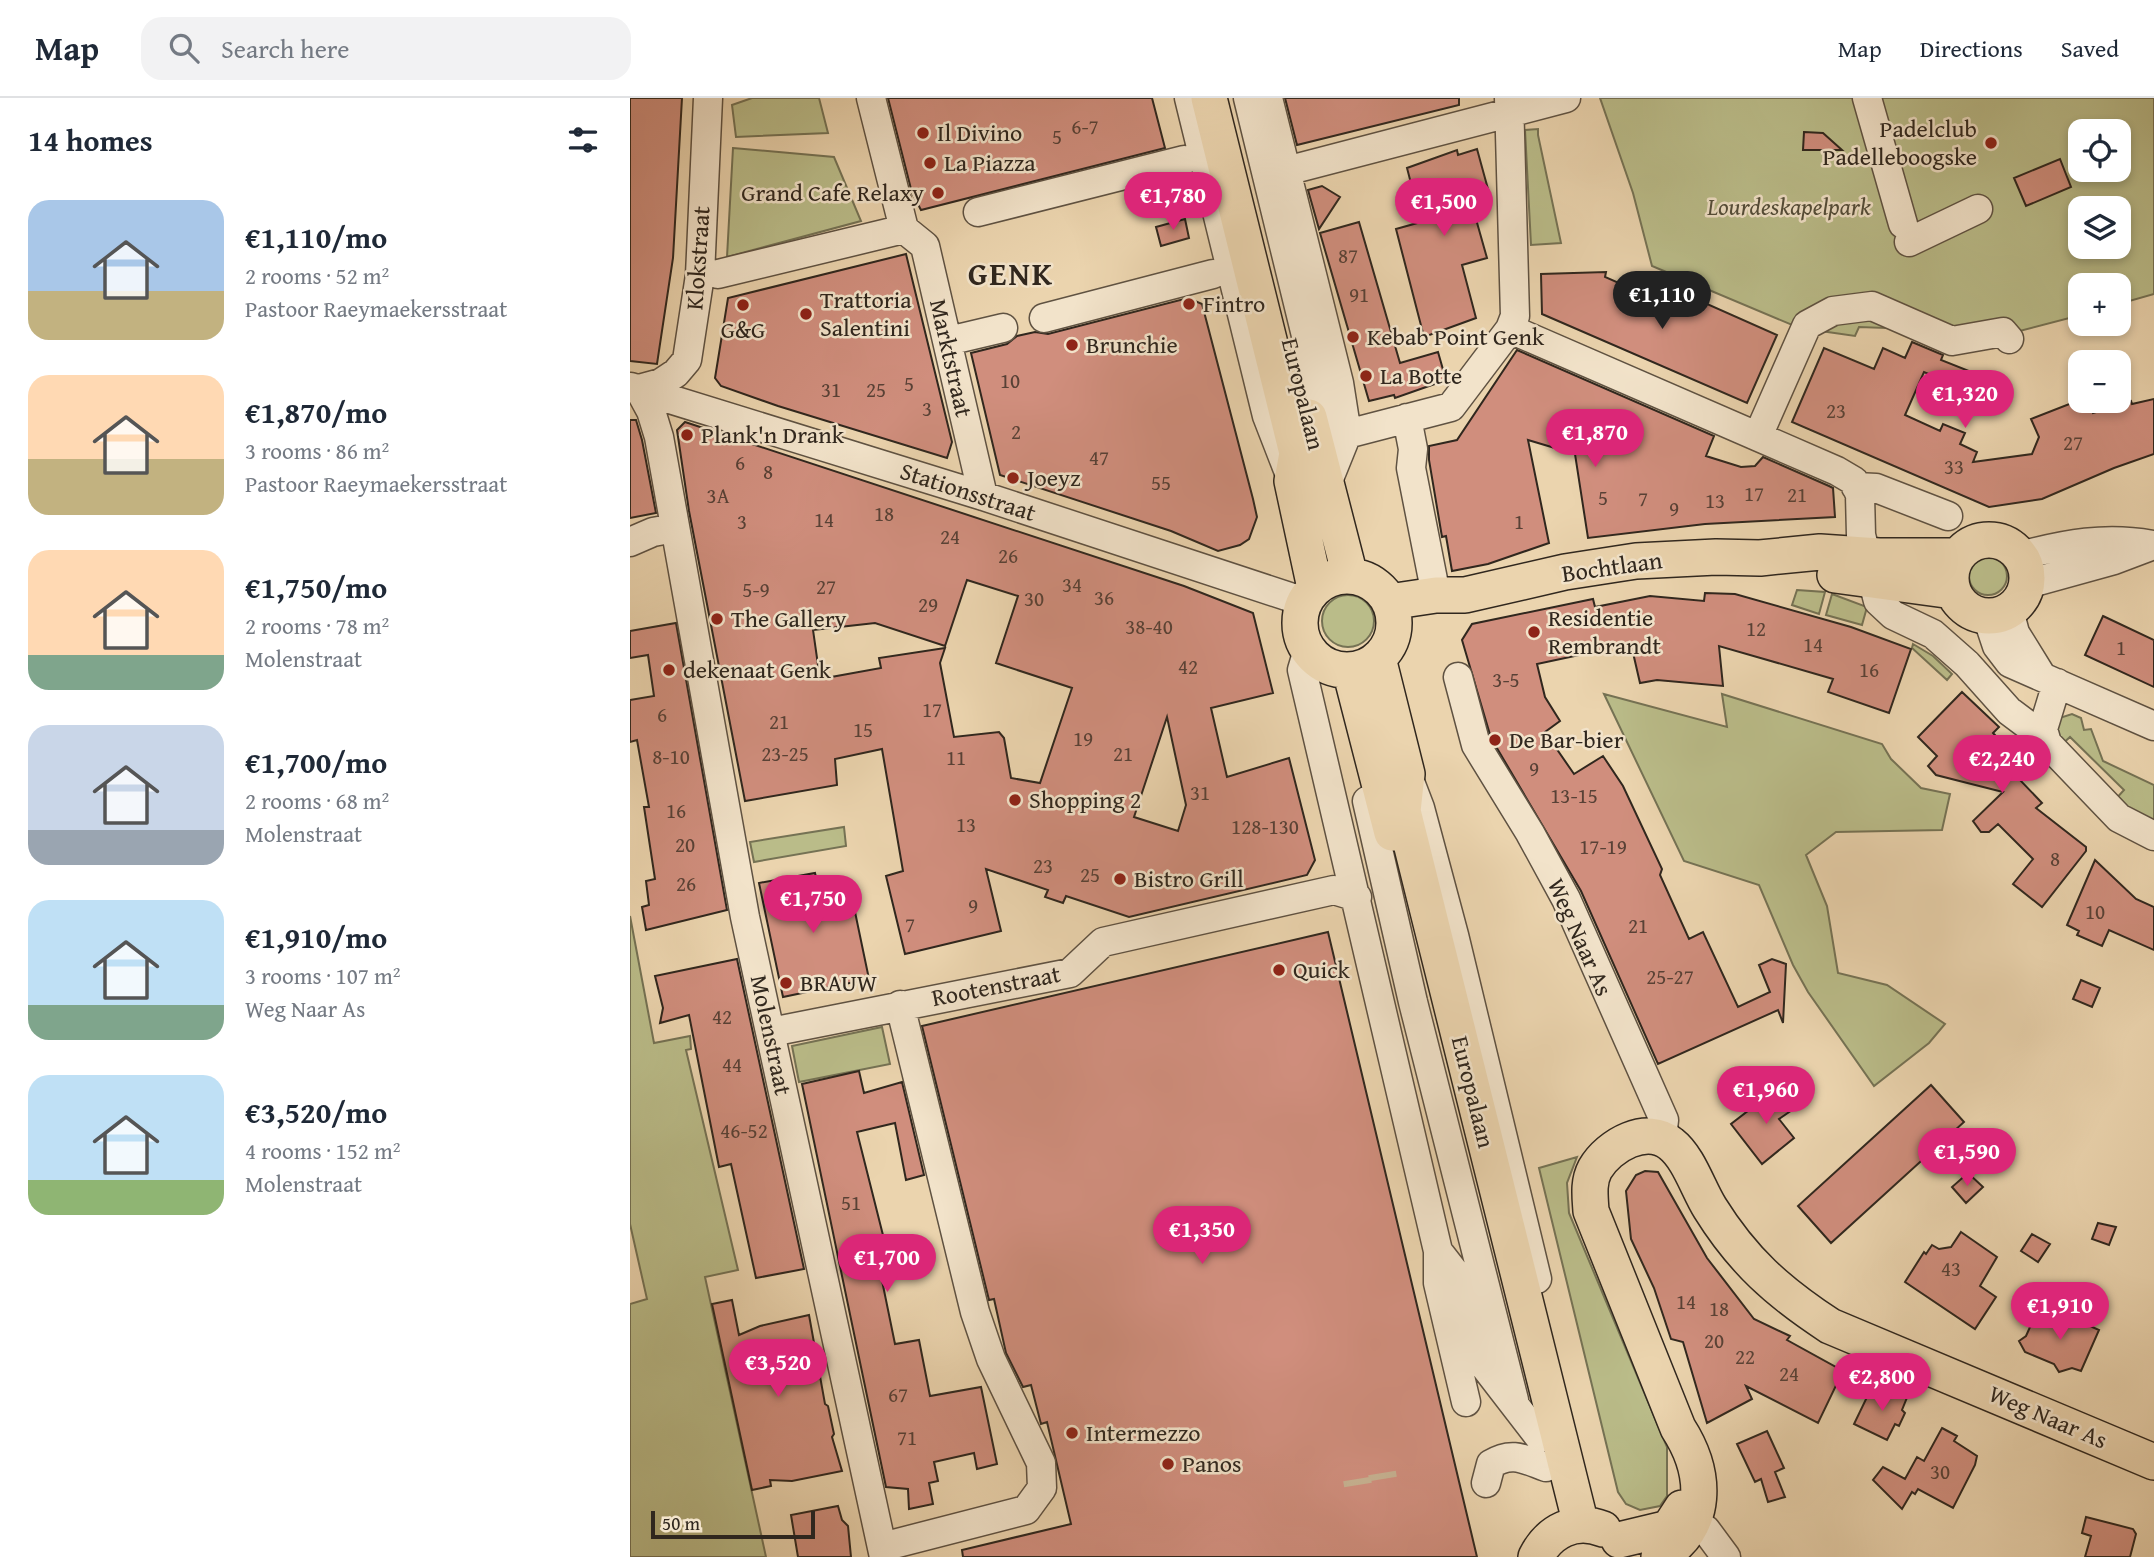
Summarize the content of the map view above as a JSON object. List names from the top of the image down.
{
  "streets": {
    "main road": ["Europalaan", "Bochtlaan", "Weg Naar As"],
    "street": [
      "Klokstraat",
      "Marktstraat",
      "Stationsstraat",
      "Rootenstraat",
      "Molenstraat"
    ]
  },
  "crossings": [
    ["Klokstraat", "Stationsstraat"],
    ["Klokstraat", "Molenstraat"],
    ["Marktstraat", "Stationsstraat"],
    ["Europalaan", "Stationsstraat"],
    ["Europalaan", "Bochtlaan"],
    ["Stationsstraat", "Bochtlaan"],
    ["Stationsstraat", "Molenstraat"],
    ["Rootenstraat", "Molenstraat"]
  ],
  "districts": ["GENK"],
  "parks": ["Lourdeskapelpark"],
  "places": [
    "Il Divino",
    "Padelclub Padelleboogske",
    "La Piazza",
    "Grand Cafe Relaxy",
    "Fintro",
    "G&G",
    "Trattoria Salentini",
    "Kebab Point Genk",
    "Brunchie",
    "La Botte",
    "Plank'n Drank",
    "Joeyz",
    "The Gallery",
    "Residentie Rembrandt",
    "dekenaat Genk",
    "De Bar-bier",
    "Shopping 2",
    "Bistro Grill",
    "Quick",
    "BRAUW",
    "Intermezzo",
    "Panos"
  ],
  "house_numbers": [
    "6-7",
    "5",
    "87",
    "91",
    "10",
    "5",
    "31",
    "25",
    "3",
    "23",
    "2",
    "27",
    "47",
    "6",
    "33",
    "8",
    "55",
    "17",
    "21",
    "3A",
    "5",
    "7",
    "13",
    "9",
    "18",
    "14",
    "3",
    "1",
    "24",
    "26",
    "34",
    "27",
    "5-9",
    "36",
    "30",
    "29",
    "38-40",
    "12",
    "14",
    "1",
    "42",
    "16",
    "3-5",
    "17",
    "6",
    "21",
    "15",
    "19",
    "23-25",
    "21",
    "8-10",
    "11",
    "9",
    "31",
    "13-15",
    "16",
    "13",
    "128-130",
    "20",
    "17-19",
    "8",
    "23",
    "25",
    "26",
    "9",
    "10",
    "7",
    "21",
    "25-27",
    "42",
    "44",
    "46-52",
    "51",
    "43",
    "14",
    "18",
    "20",
    "22",
    "24",
    "67",
    "71",
    "30"
  ],
  "scale_bar": "50 m",
  "page": {
    "header": "Map",
    "search": "Search here",
    "nav": ["Map", "Directions", "Saved"],
    "heading": "14 homes",
    "map_buttons": ["+", "−"],
    "price": [
      "€1,780",
      "€1,500",
      "€1,110",
      "€1,320",
      "€1,870",
      "€2,240",
      "€1,750",
      "€1,960",
      "€1,590",
      "€1,350",
      "€1,700",
      "€1,910",
      "€3,520",
      "€2,800"
    ],
    "list": [
      {
        "name": "€1,110/mo",
        "note": "2 rooms · 52 m² · Pastoor Raeymaekersstraat"
      },
      {
        "name": "€1,870/mo",
        "note": "3 rooms · 86 m² · Pastoor Raeymaekersstraat"
      },
      {
        "name": "€1,750/mo",
        "note": "2 rooms · 78 m² · Molenstraat"
      },
      {
        "name": "€1,700/mo",
        "note": "2 rooms · 68 m² · Molenstraat"
      },
      {
        "name": "€1,910/mo",
        "note": "3 rooms · 107 m² · Weg Naar As"
      },
      {
        "name": "€3,520/mo",
        "note": "4 rooms · 152 m² · Molenstraat"
      }
    ],
    "scale": "50 m"
  }
}
